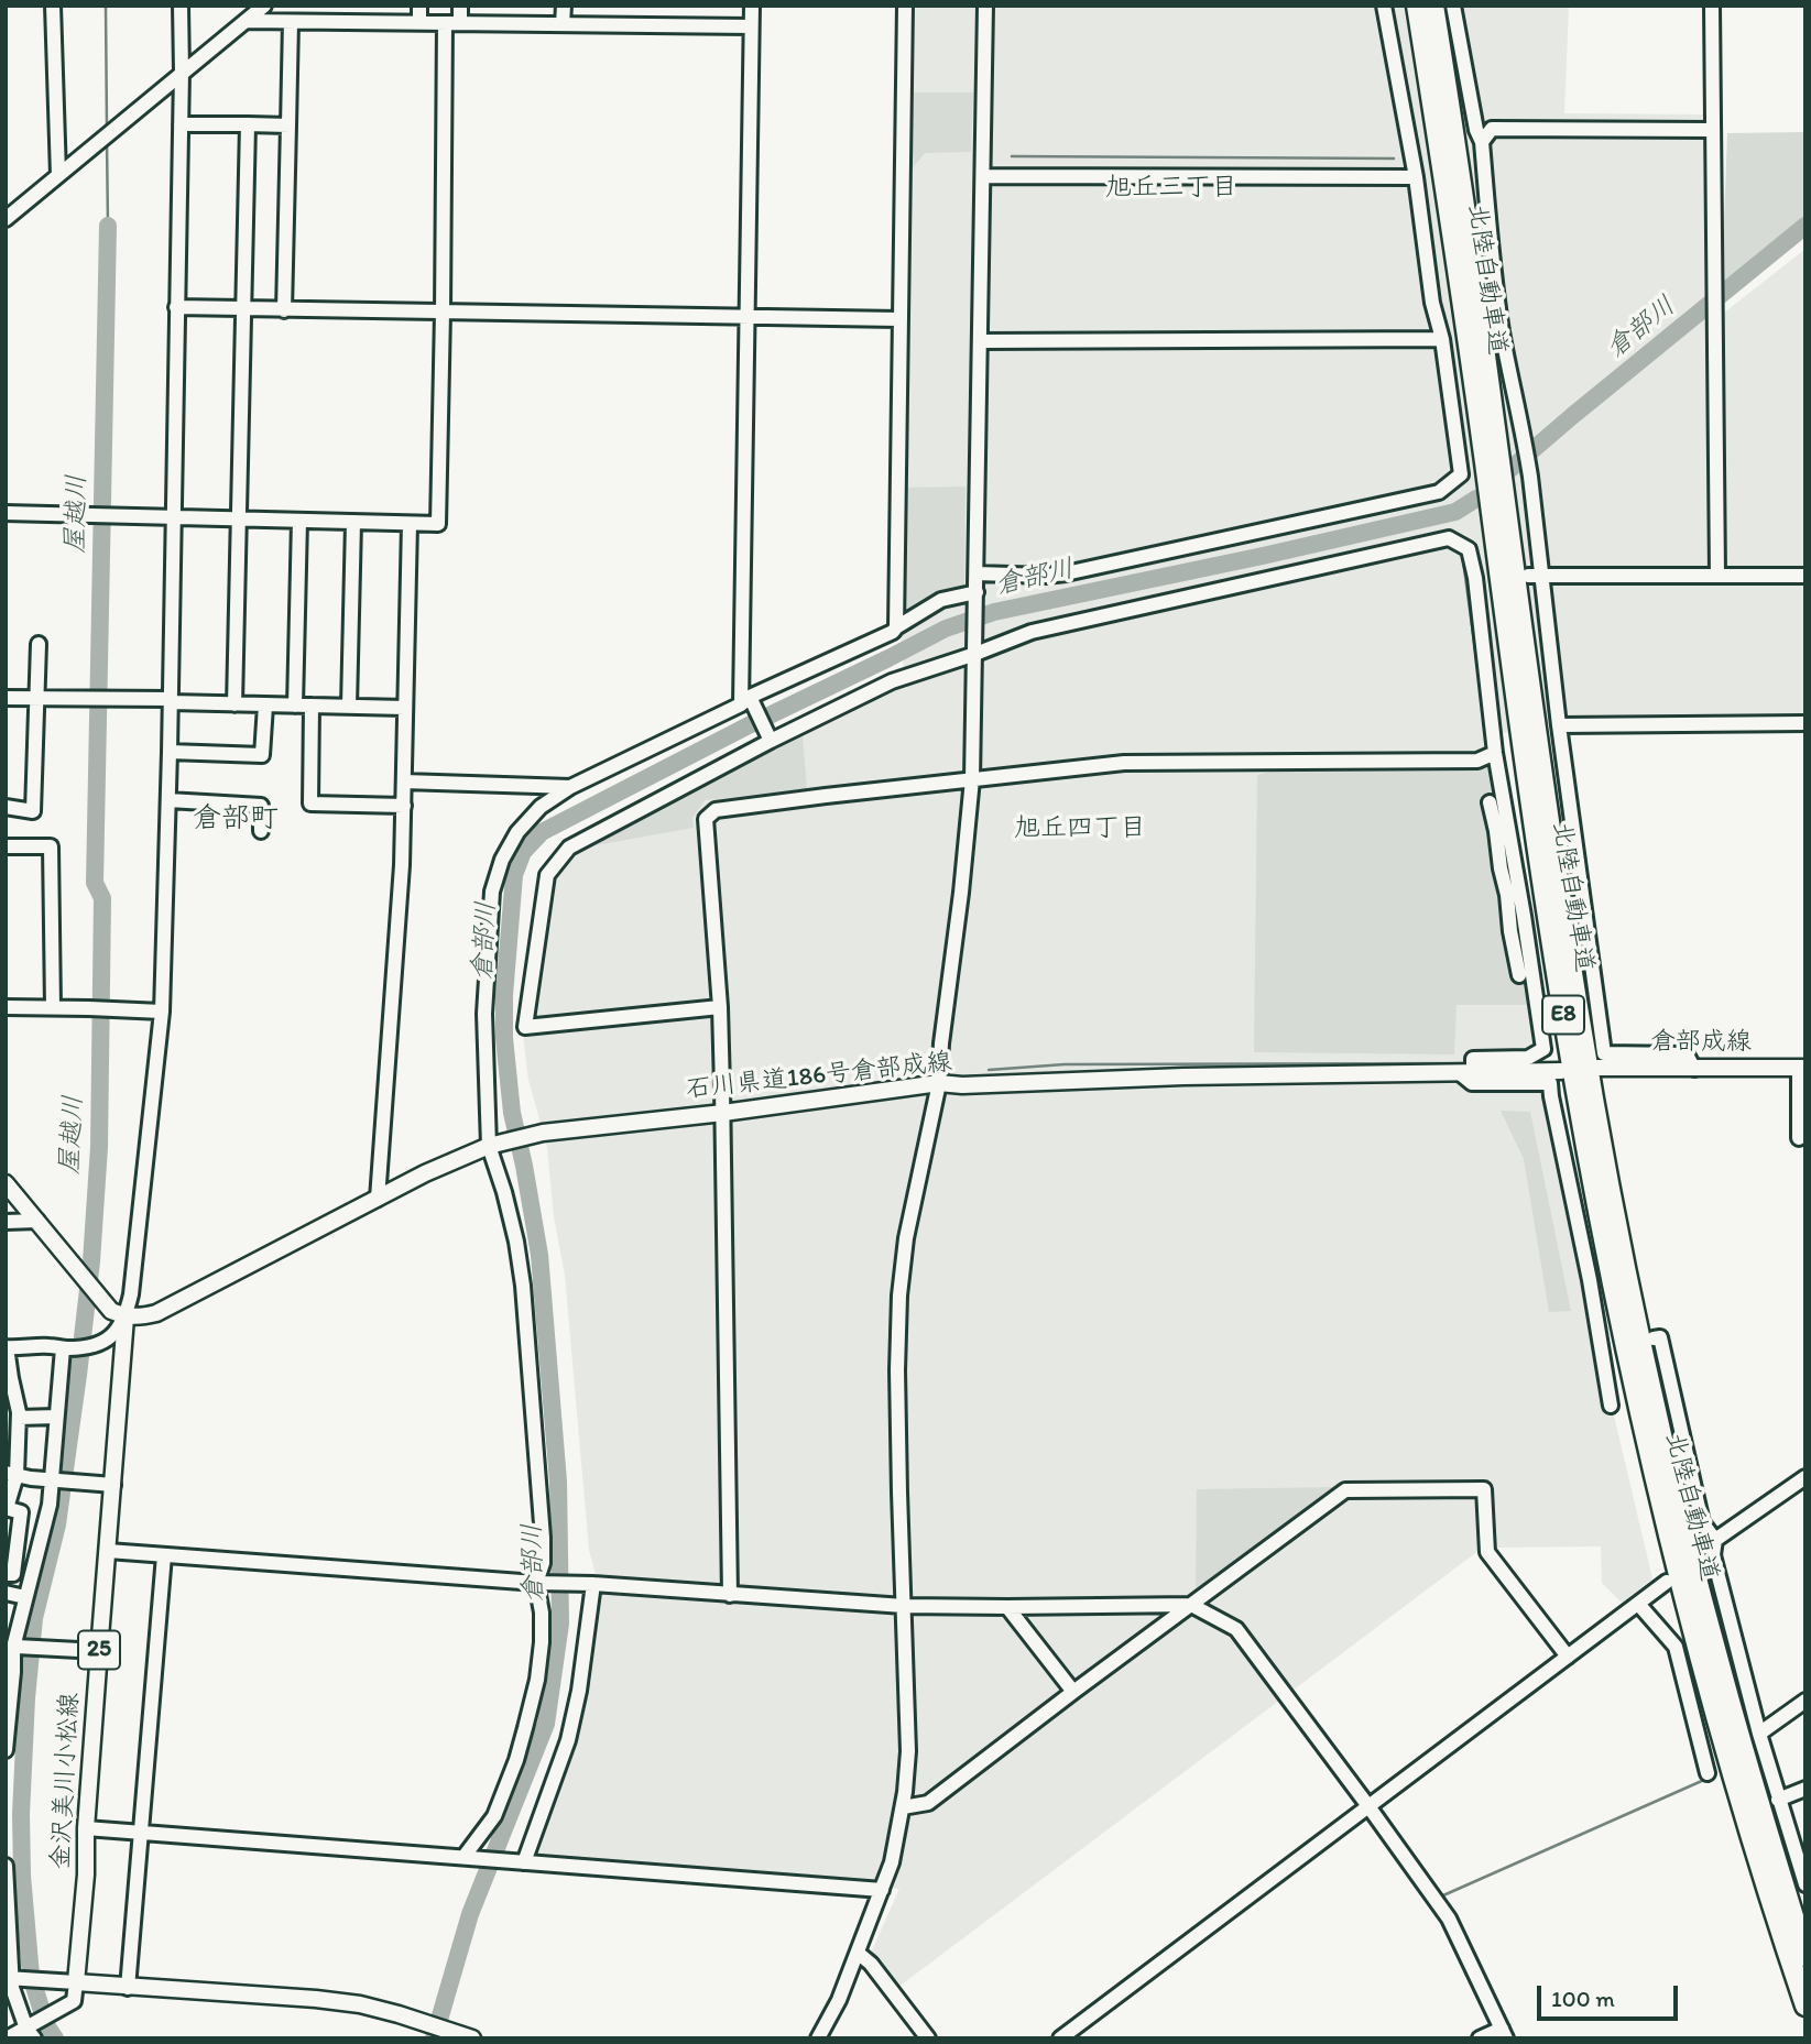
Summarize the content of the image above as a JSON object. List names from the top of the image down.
{
  "streets": {
    "highway": ["北陸自動車道", "E8"],
    "main road": [
      "倉部成線",
      "石川県道186号倉部成線",
      "25",
      "金沢美川小松線"
    ]
  },
  "crossings": [
    ["石川県道186号倉部成線", "金沢美川小松線"]
  ],
  "districts": ["旭丘三丁目", "倉部町", "旭丘四丁目"],
  "water": ["倉部川", "屋越川"],
  "scale_bar": "100 m"
}
